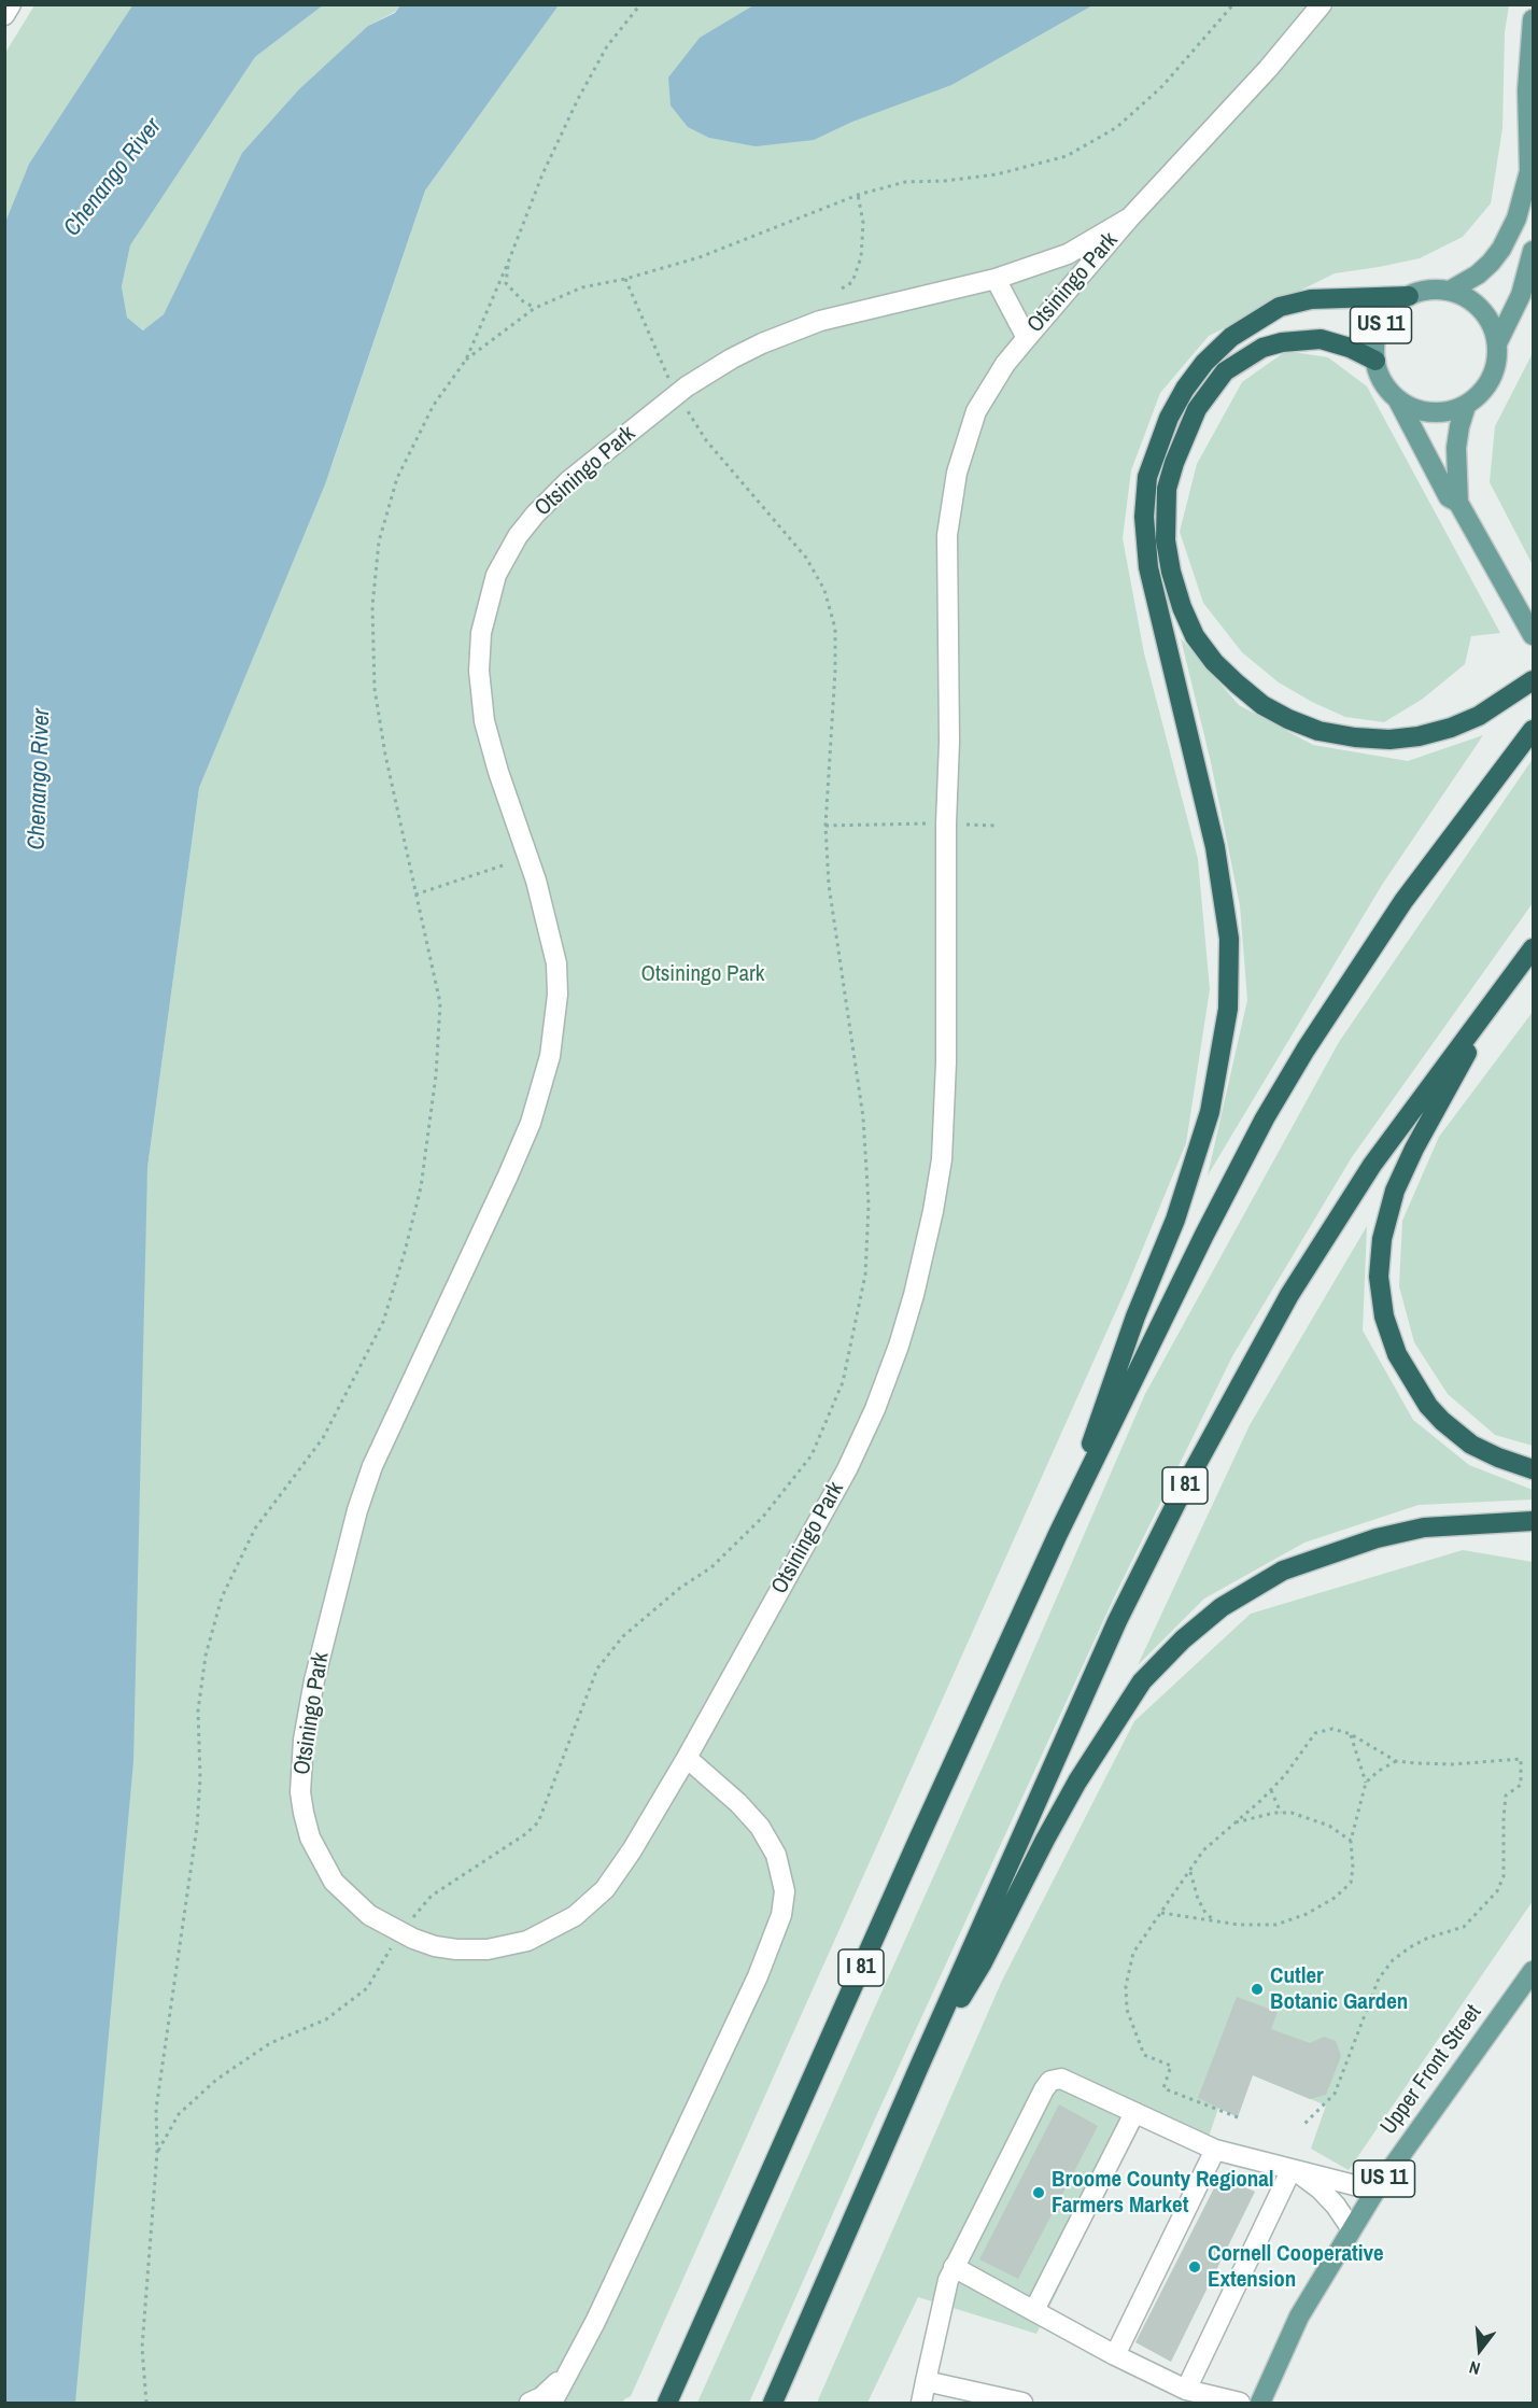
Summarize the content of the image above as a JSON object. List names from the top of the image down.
{
  "streets": {
    "highway": ["I 81"],
    "main road": ["US 11", "Upper Front Street"],
    "street": ["Otsiningo Park"]
  },
  "water": ["Chenango River"],
  "parks": ["Otsiningo Park"],
  "places": ["Cutler Botanic Garden", "Broome County Regional Farmers Market", "Cornell Cooperative Extension"],
  "north": "bottom"
}
